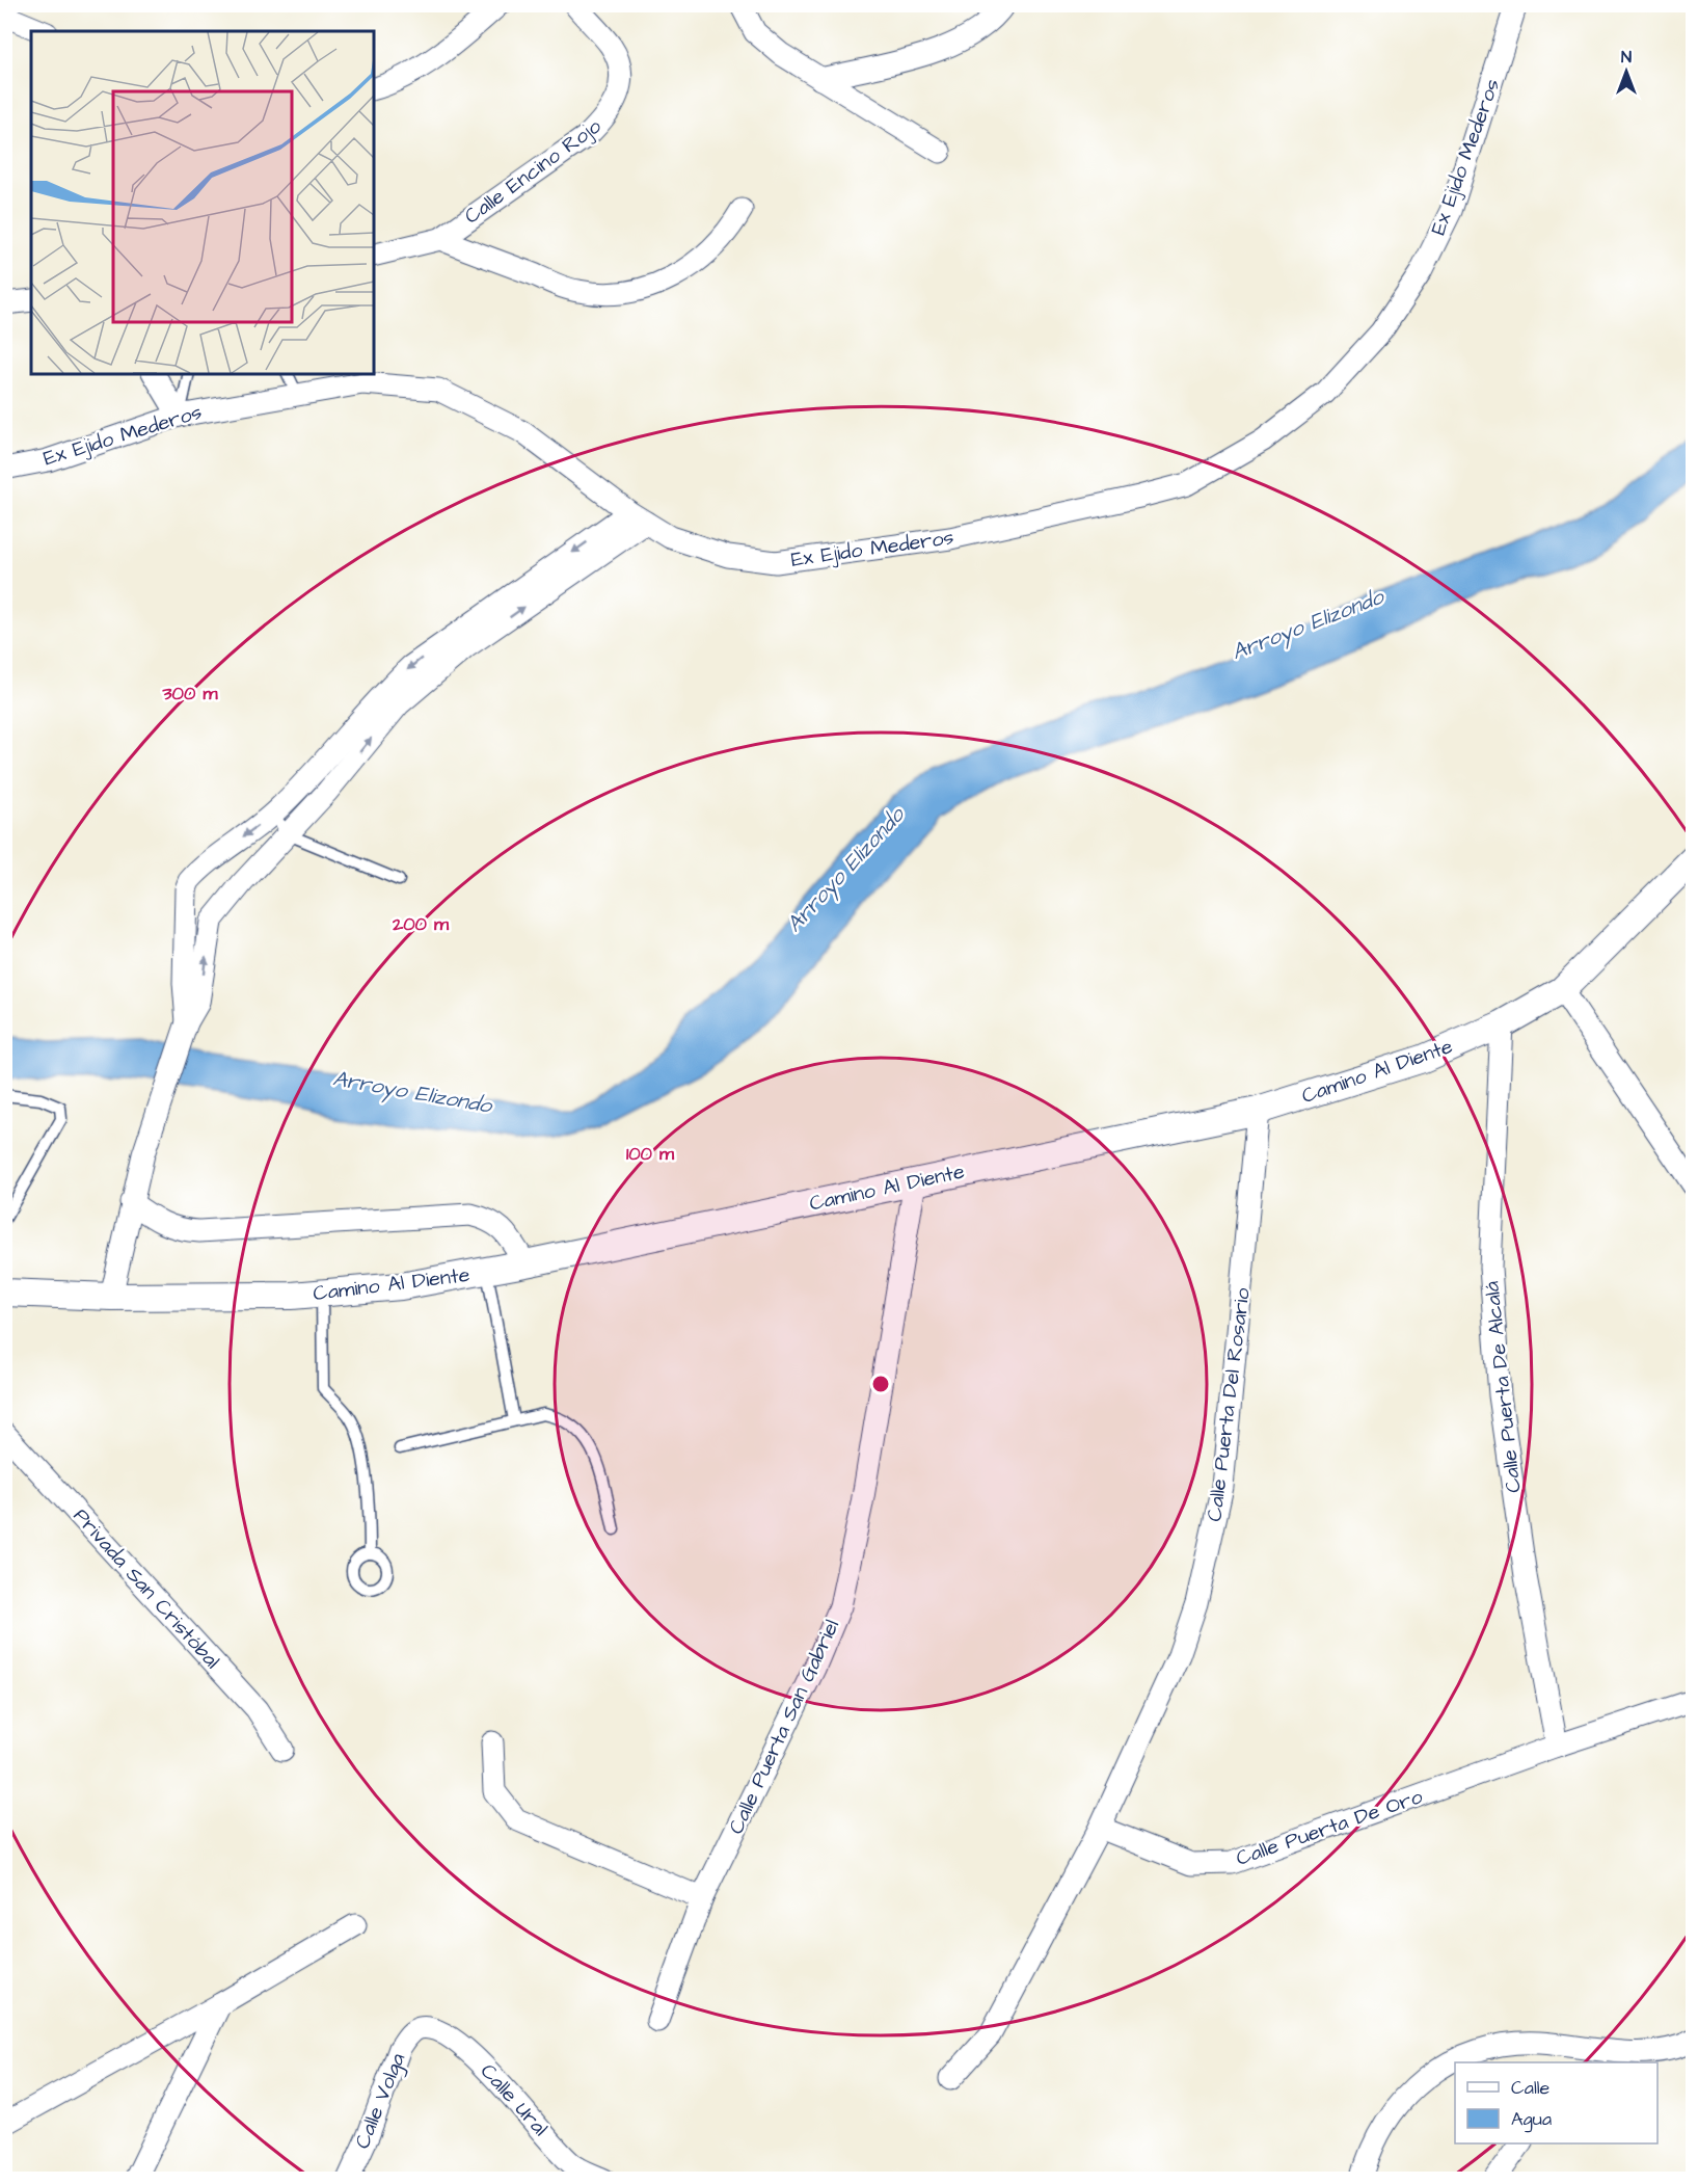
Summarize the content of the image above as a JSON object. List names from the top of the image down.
{
  "streets": {
    "street": [
      "Ex Ejido Mederos",
      "Calle Encino Rojo",
      "Camino Al Diente",
      "Calle Puerta De Alcalá",
      "Calle Puerta Del Rosario",
      "Privada San Cristóbal",
      "Calle Puerta San Gabriel",
      "Calle Puerta De Oro",
      "Calle Ural",
      "Calle Volga"
    ]
  },
  "crossings": [
    ["Camino Al Diente", "Calle Puerta De Alcalá"],
    ["Camino Al Diente", "Calle Puerta Del Rosario"],
    ["Camino Al Diente", "Calle Puerta San Gabriel"],
    ["Calle Puerta De Alcalá", "Calle Puerta De Oro"],
    ["Calle Puerta Del Rosario", "Calle Puerta De Oro"],
    ["Calle Ural", "Calle Volga"]
  ],
  "water": ["Arroyo Elizondo"],
  "legend": ["Calle", "Agua"],
  "north": "top",
  "rings": ["300 m", "200 m", "100 m"]
}
